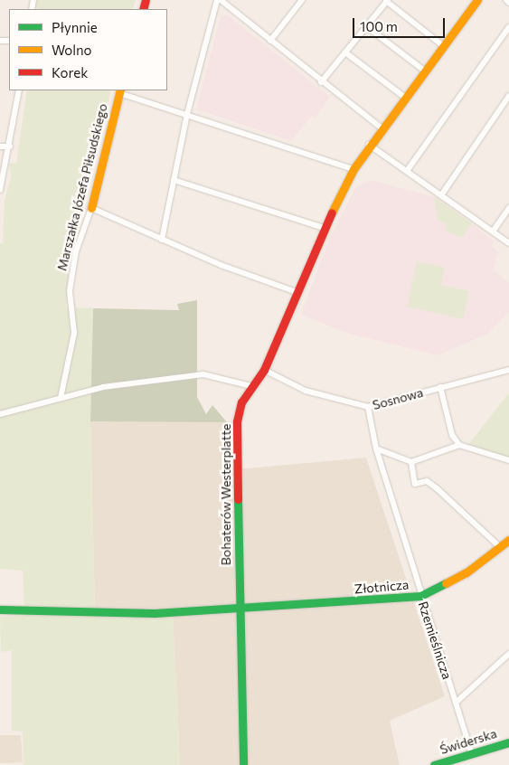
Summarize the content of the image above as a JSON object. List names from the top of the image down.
{
  "streets": {
    "street": [
      "Marszałka Józefa Piłsudskiego",
      "Sosnowa",
      "Bohaterów Westerplatte",
      "Złotnicza",
      "Rzemieślnicza",
      "Świderska"
    ]
  },
  "crossings": [
    ["Sosnowa", "Bohaterów Westerplatte"],
    ["Sosnowa", "Rzemieślnicza"],
    ["Bohaterów Westerplatte", "Złotnicza"],
    ["Złotnicza", "Rzemieślnicza"],
    ["Rzemieślnicza", "Świderska"]
  ],
  "legend": ["Płynnie", "Wolno", "Korek"],
  "scale_bar": "100 m"
}
